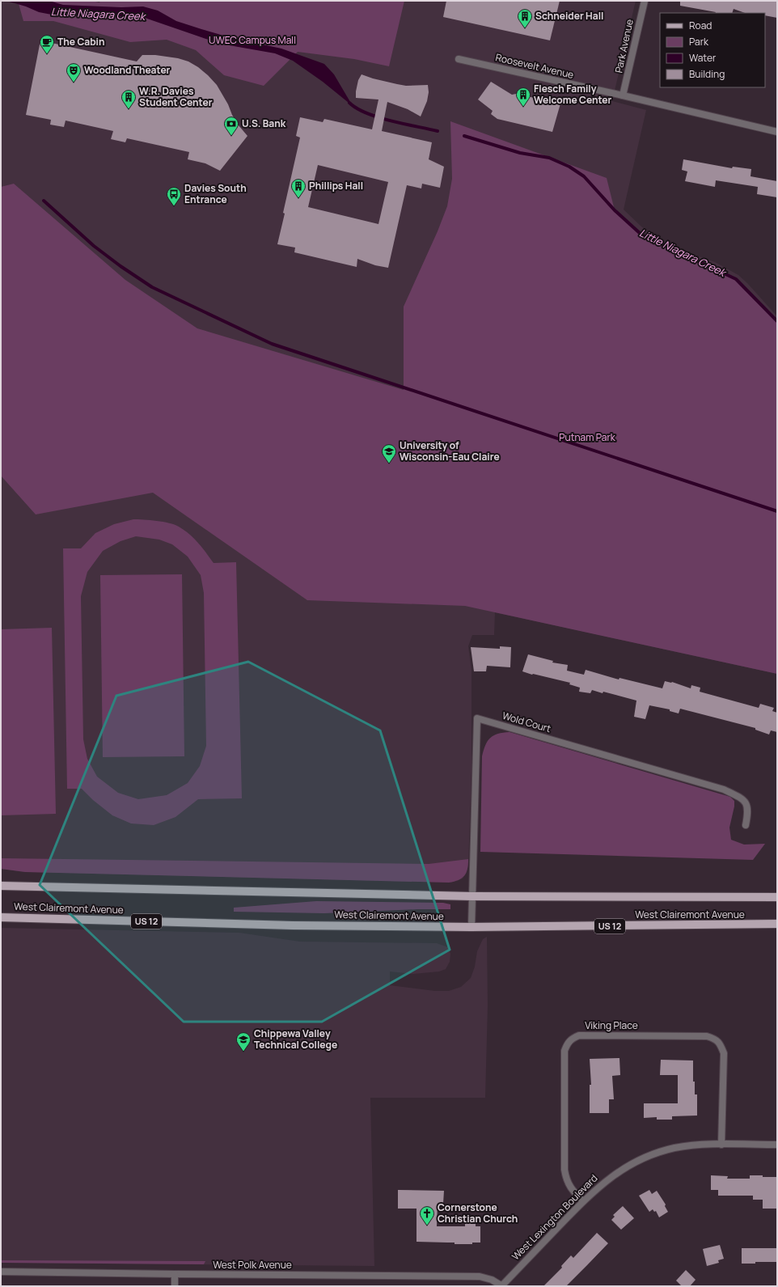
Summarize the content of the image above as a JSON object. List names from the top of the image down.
{
  "streets": {
    "main road": ["West Clairemont Avenue", "US 12"],
    "street": [
      "Park Avenue",
      "Roosevelt Avenue",
      "Wold Court",
      "Viking Place",
      "West Lexington Boulevard",
      "West Polk Avenue"
    ]
  },
  "crossings": [
    ["Park Avenue", "Roosevelt Avenue"],
    ["Wold Court", "West Clairemont Avenue"],
    ["Viking Place", "West Lexington Boulevard"],
    ["West Lexington Boulevard", "West Polk Avenue"]
  ],
  "water": ["Little Niagara Creek"],
  "parks": ["UWEC Campus Mall", "Putnam Park"],
  "places": {
    "building": [
      "Schneider Hall",
      "Flesch Family Welcome Center",
      "W.R. Davies Student Center",
      "Phillips Hall"
    ],
    "cafe": ["The Cabin"],
    "theatre": ["Woodland Theater"],
    "bank": ["U.S. Bank"],
    "bus stop": ["Davies South Entrance"],
    "school or university": ["University of Wisconsin-Eau Claire", "Chippewa Valley Technical College"],
    "church": ["Cornerstone Christian Church"]
  },
  "legend": [
    "Road",
    "Park",
    "Water",
    "Building"
  ]
}
